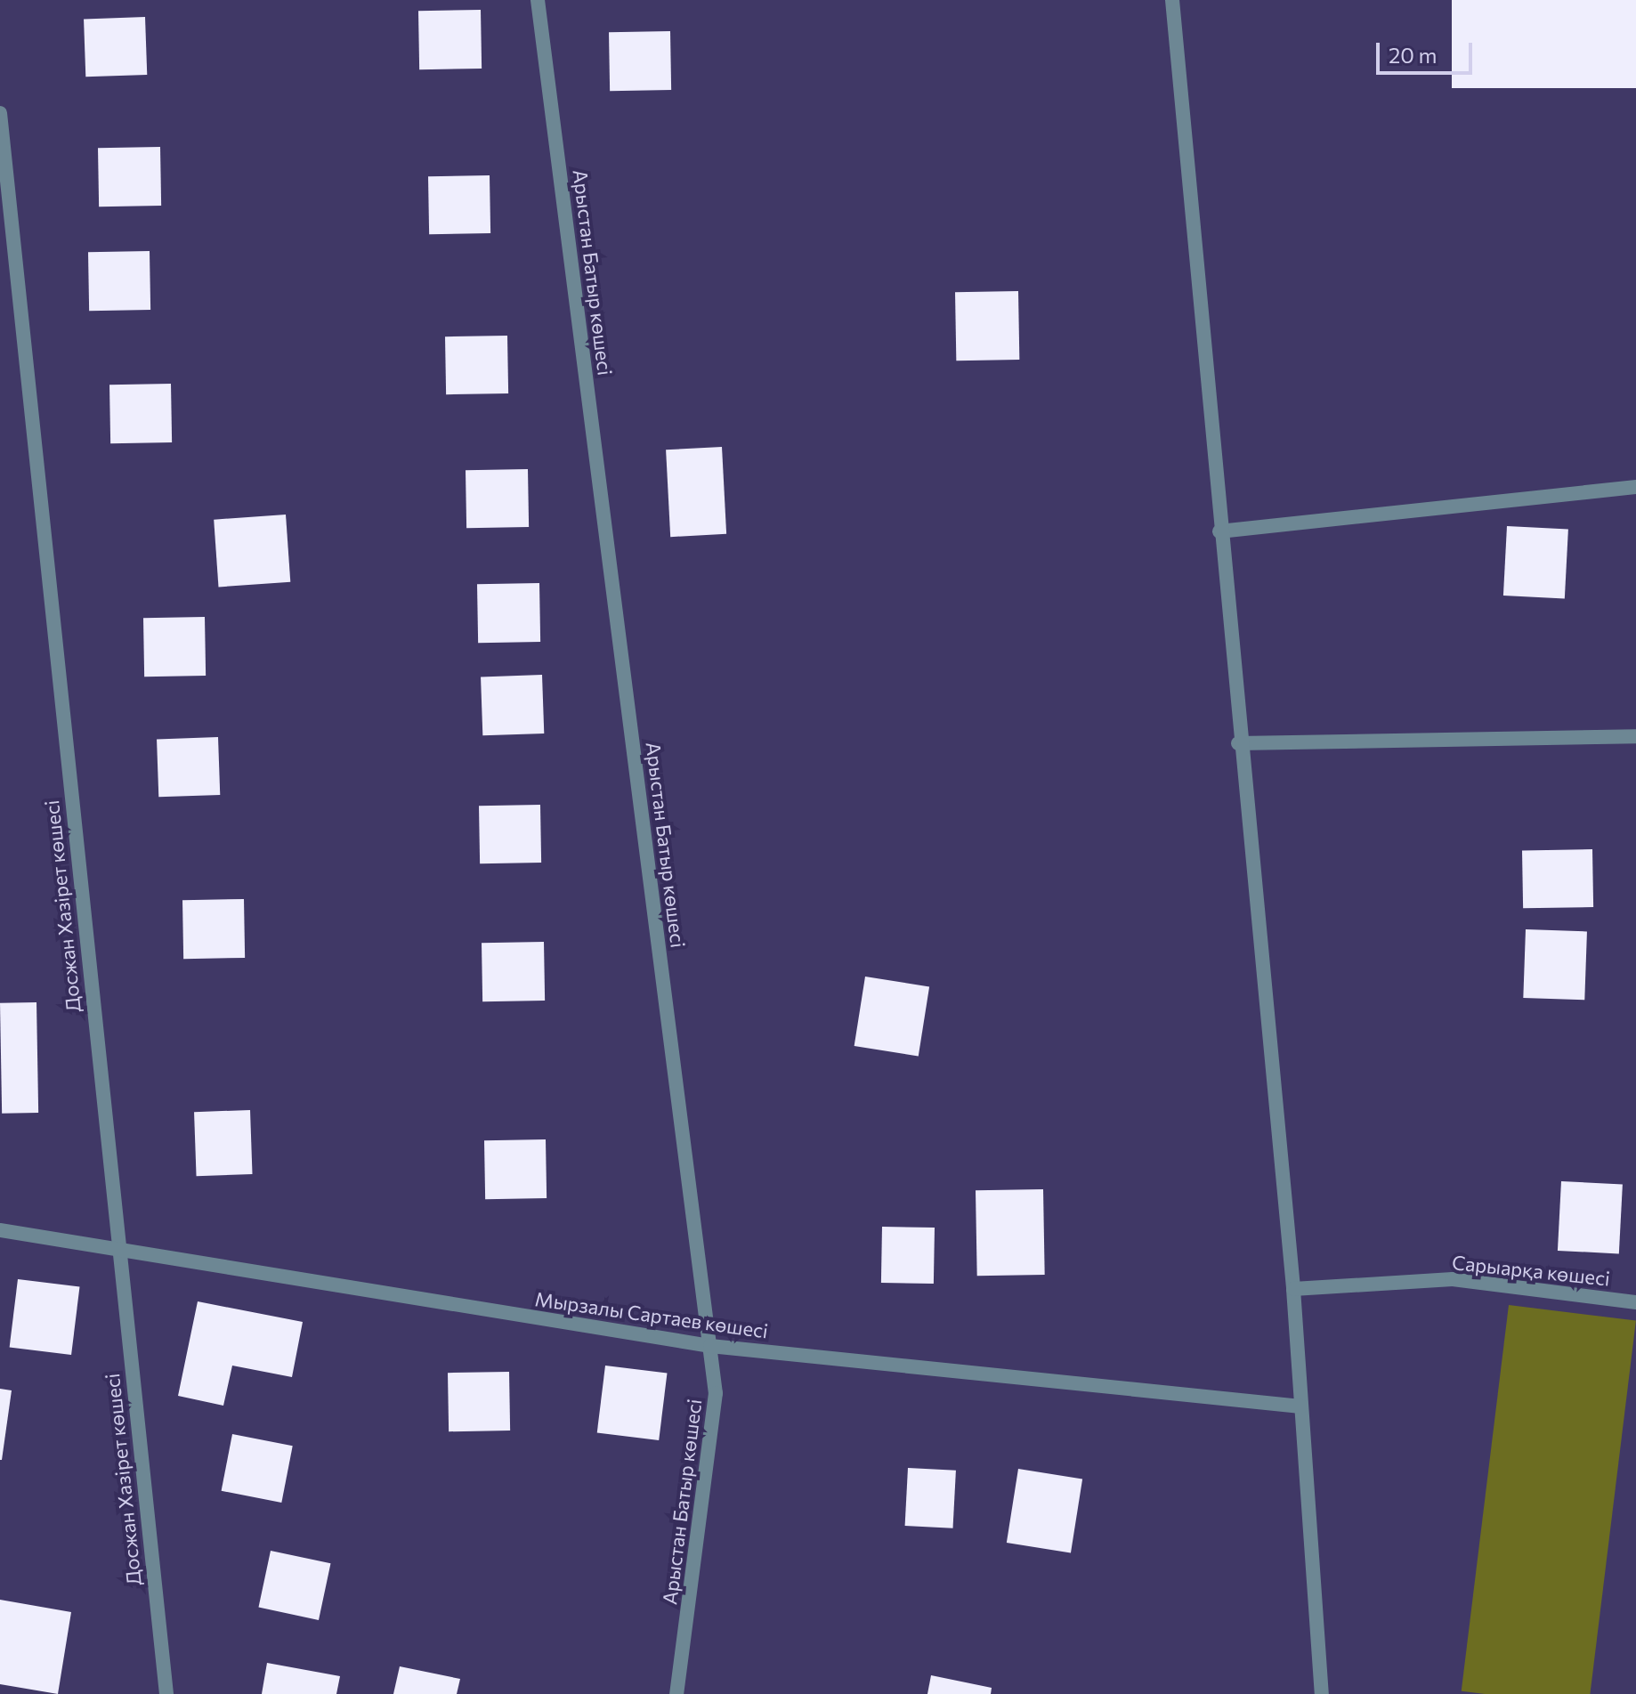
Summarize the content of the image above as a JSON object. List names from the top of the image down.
{
  "streets": {
    "street": [
      "Арыстан Батыр көшесі",
      "Досжан Хазірет көшесі",
      "Сарыарқа көшесі",
      "Мырзалы Сартаев көшесі"
    ]
  },
  "crossings": [
    ["Арыстан Батыр көшесі", "Мырзалы Сартаев көшесі"],
    ["Досжан Хазірет көшесі", "Мырзалы Сартаев көшесі"]
  ],
  "scale_bar": "20 m"
}
